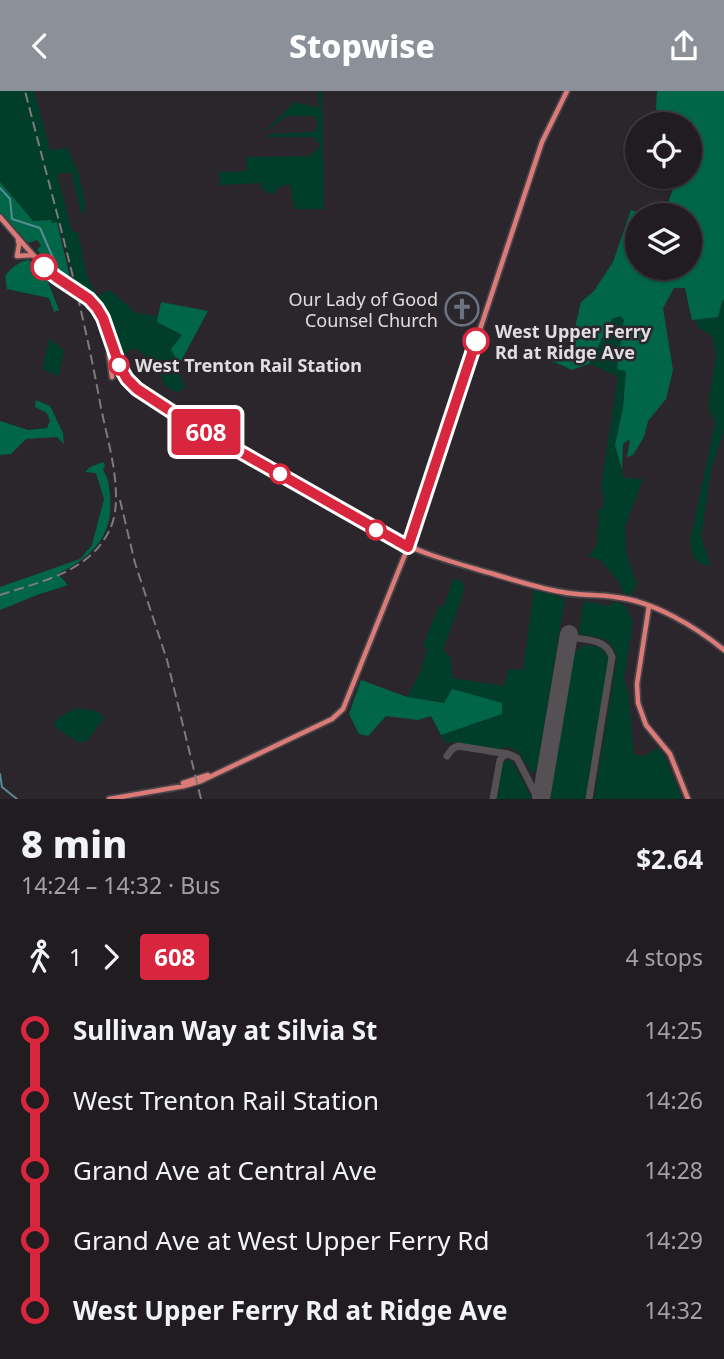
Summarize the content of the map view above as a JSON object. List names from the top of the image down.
{
  "places": {
    "church": ["Our Lady of Good Counsel Church"],
    "other": ["West Upper Ferry Rd at Ridge Ave", "West Trenton Rail Station"]
  },
  "lines": ["bus line 608"],
  "page": {
    "header": "Stopwise",
    "on_map": "608",
    "heading": ["8 min", "14:24 – 14:32 · Bus", "$2.64"],
    "legs": ["1", "608", "4 stops"],
    "list": [
      {
        "name": "Sullivan Way at Silvia St",
        "value": "14:25"
      },
      {
        "name": "West Trenton Rail Station",
        "value": "14:26"
      },
      {
        "name": "Grand Ave at Central Ave",
        "value": "14:28"
      },
      {
        "name": "Grand Ave at West Upper Ferry Rd",
        "value": "14:29"
      },
      {
        "name": "West Upper Ferry Rd at Ridge Ave",
        "value": "14:32"
      }
    ]
  }
}
